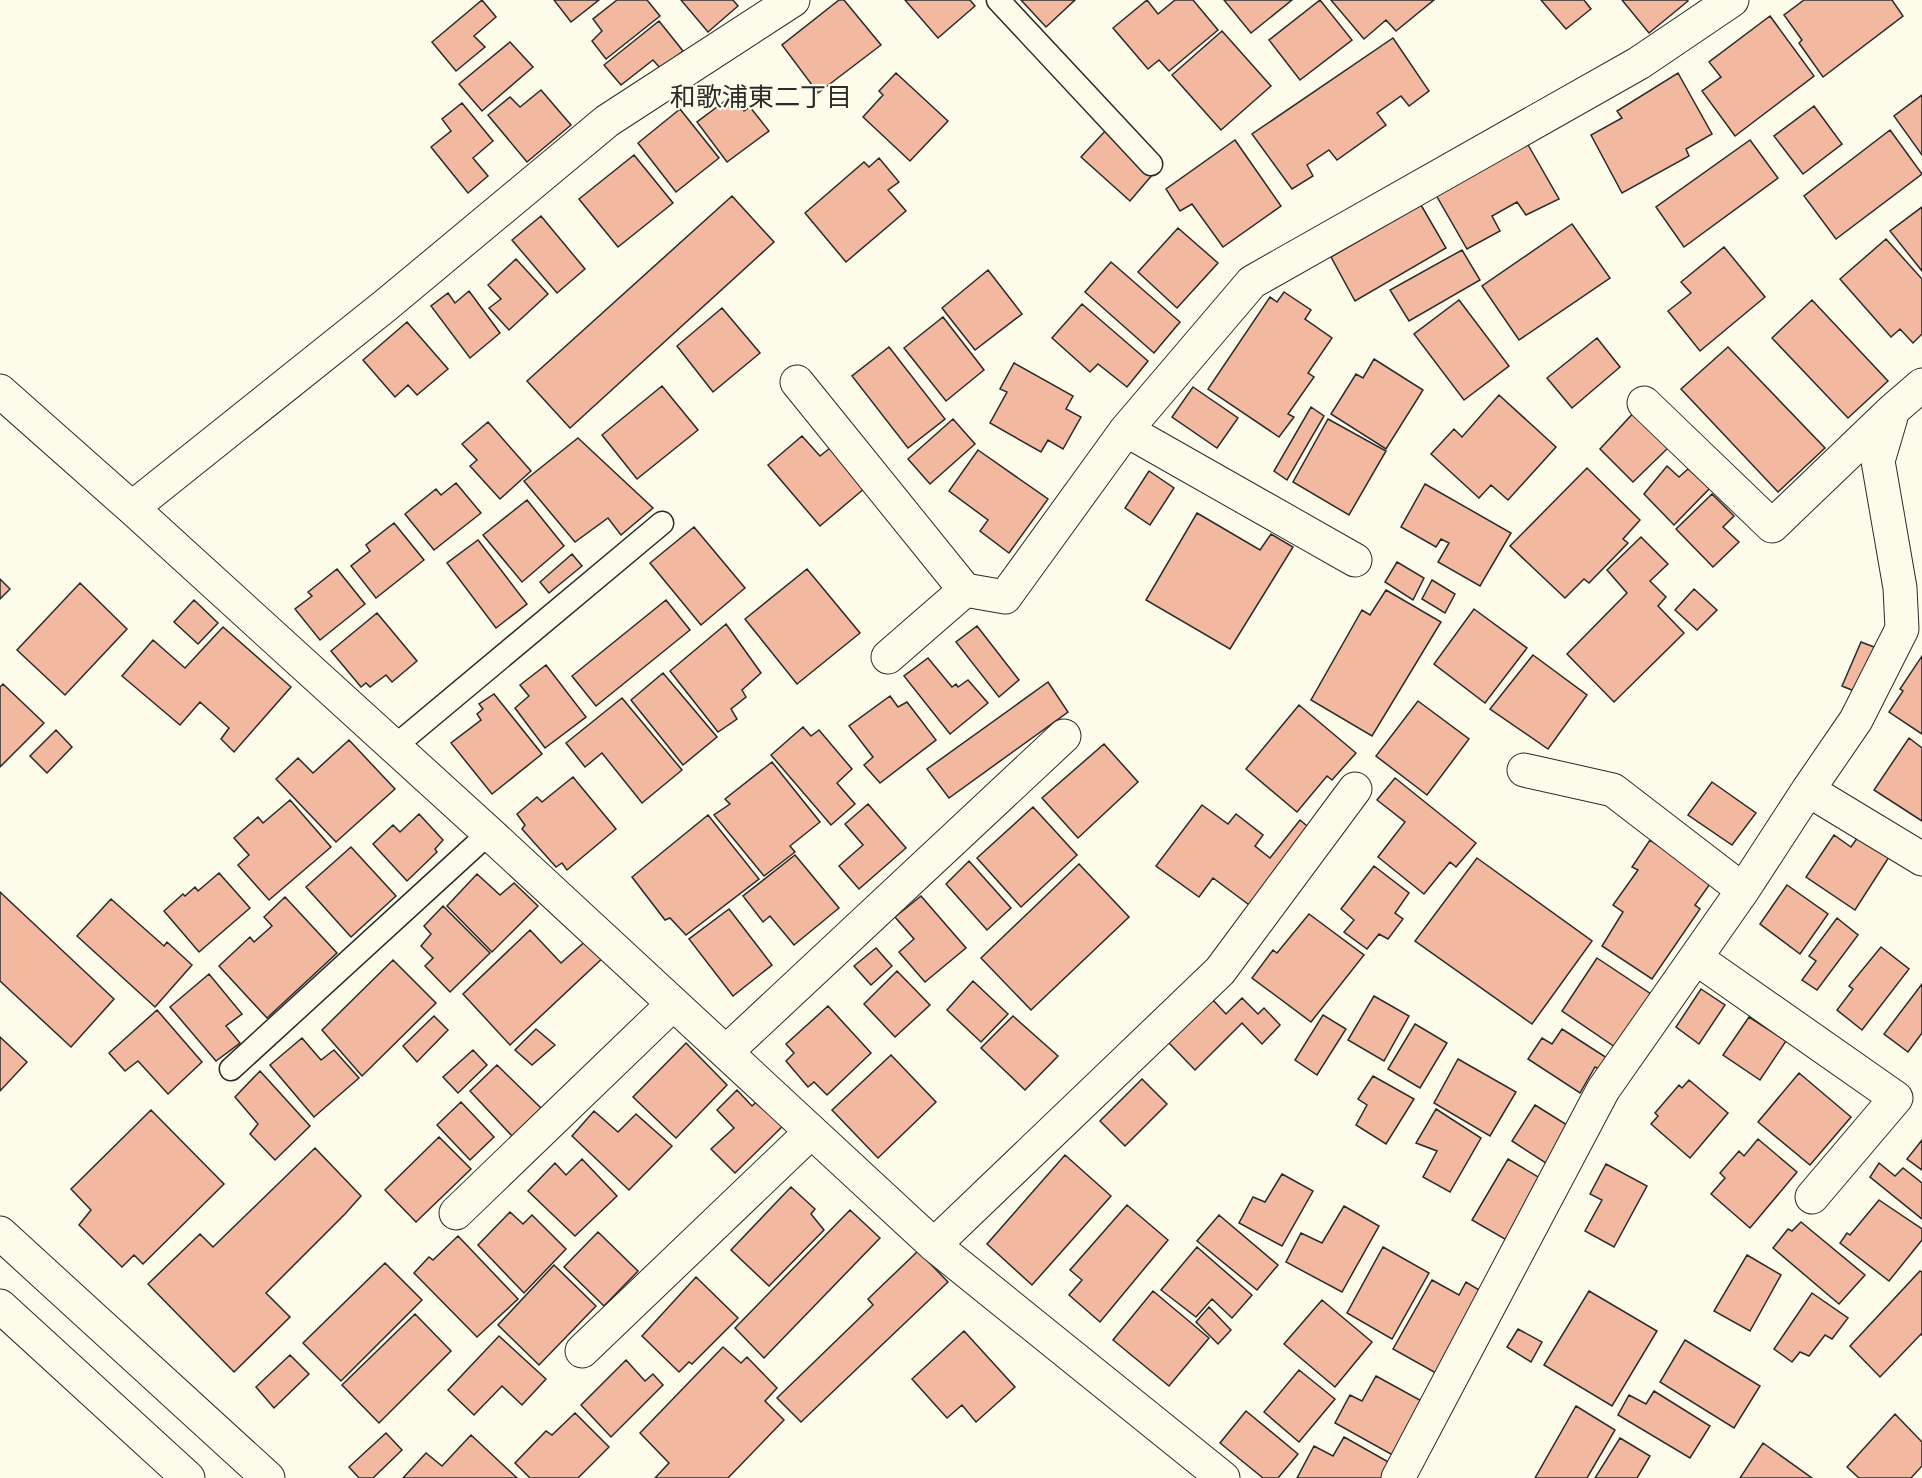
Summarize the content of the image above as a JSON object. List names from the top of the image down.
{
  "districts": ["和歌浦東二丁目"]
}
